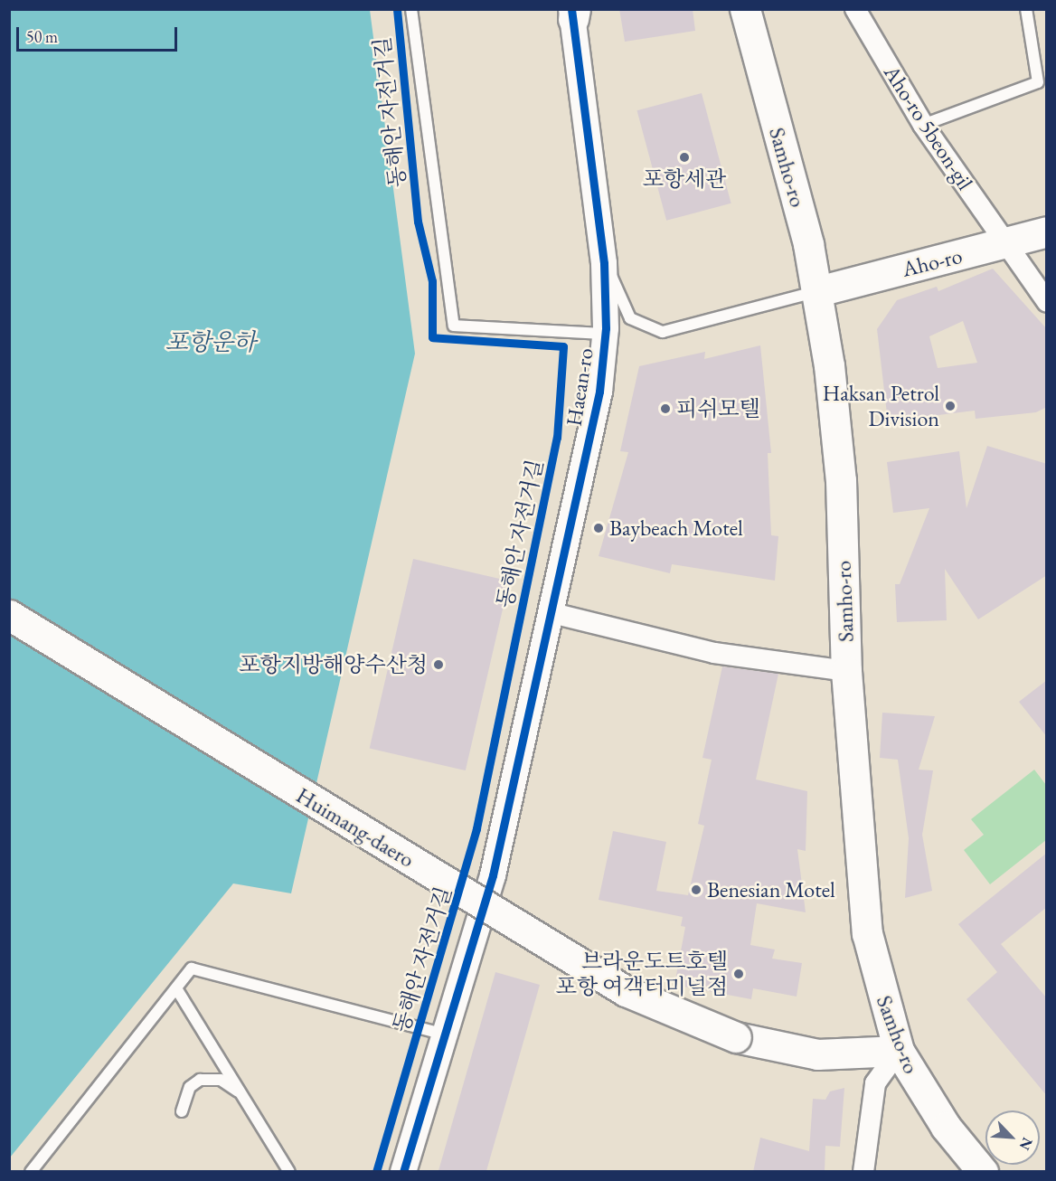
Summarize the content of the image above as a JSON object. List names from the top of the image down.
{
  "streets": {
    "main road": ["Samho-ro", "Aho-ro", "Huimang-daero"],
    "street": ["Aho-ro 5beon-gil", "Haean-ro"],
    "cycle path": ["동해안 자전거길"]
  },
  "crossings": [
    ["Aho-ro 5beon-gil", "Aho-ro"],
    ["Samho-ro", "Aho-ro"],
    ["Samho-ro", "Huimang-daero"]
  ],
  "water": ["포항운하"],
  "places": [
    "포항세관",
    "Haksan Petrol Division",
    "피쉬모텔",
    "Baybeach Motel",
    "포항지방해양수산청",
    "Benesian Motel",
    "브라운도트호텔 포항 여객터미널점"
  ],
  "scale_bar": "50 m",
  "north": "bottom right"
}
